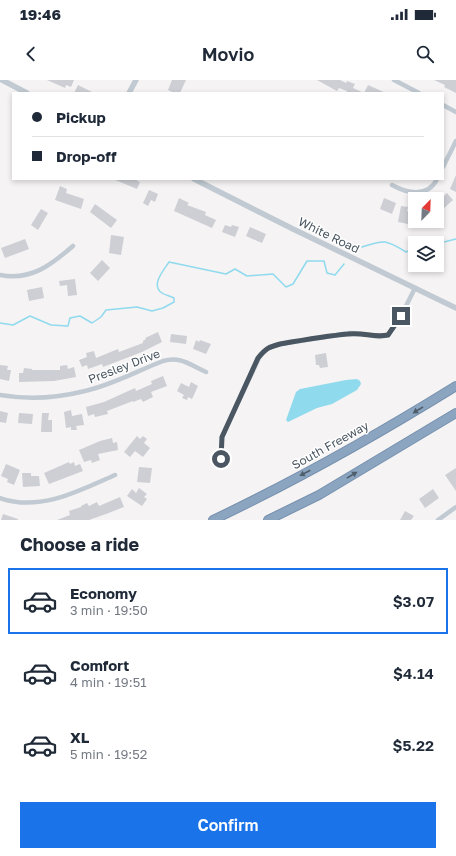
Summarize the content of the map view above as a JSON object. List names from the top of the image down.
{
  "streets": {
    "highway": ["South Freeway"],
    "street": ["White Road", "Presley Drive"]
  },
  "north": "top right",
  "page": {
    "status": "19:46",
    "header": "Movio",
    "banner": ["Pickup", "Drop-off"],
    "heading": "Choose a ride",
    "list": [
      {
        "name": "Economy",
        "note": "3 min · 19:50",
        "value": "$3.07"
      },
      {
        "name": "Comfort",
        "note": "4 min · 19:51",
        "value": "$4.14"
      },
      {
        "name": "XL",
        "note": "5 min · 19:52",
        "value": "$5.22"
      }
    ],
    "buttons": "Confirm"
  }
}
